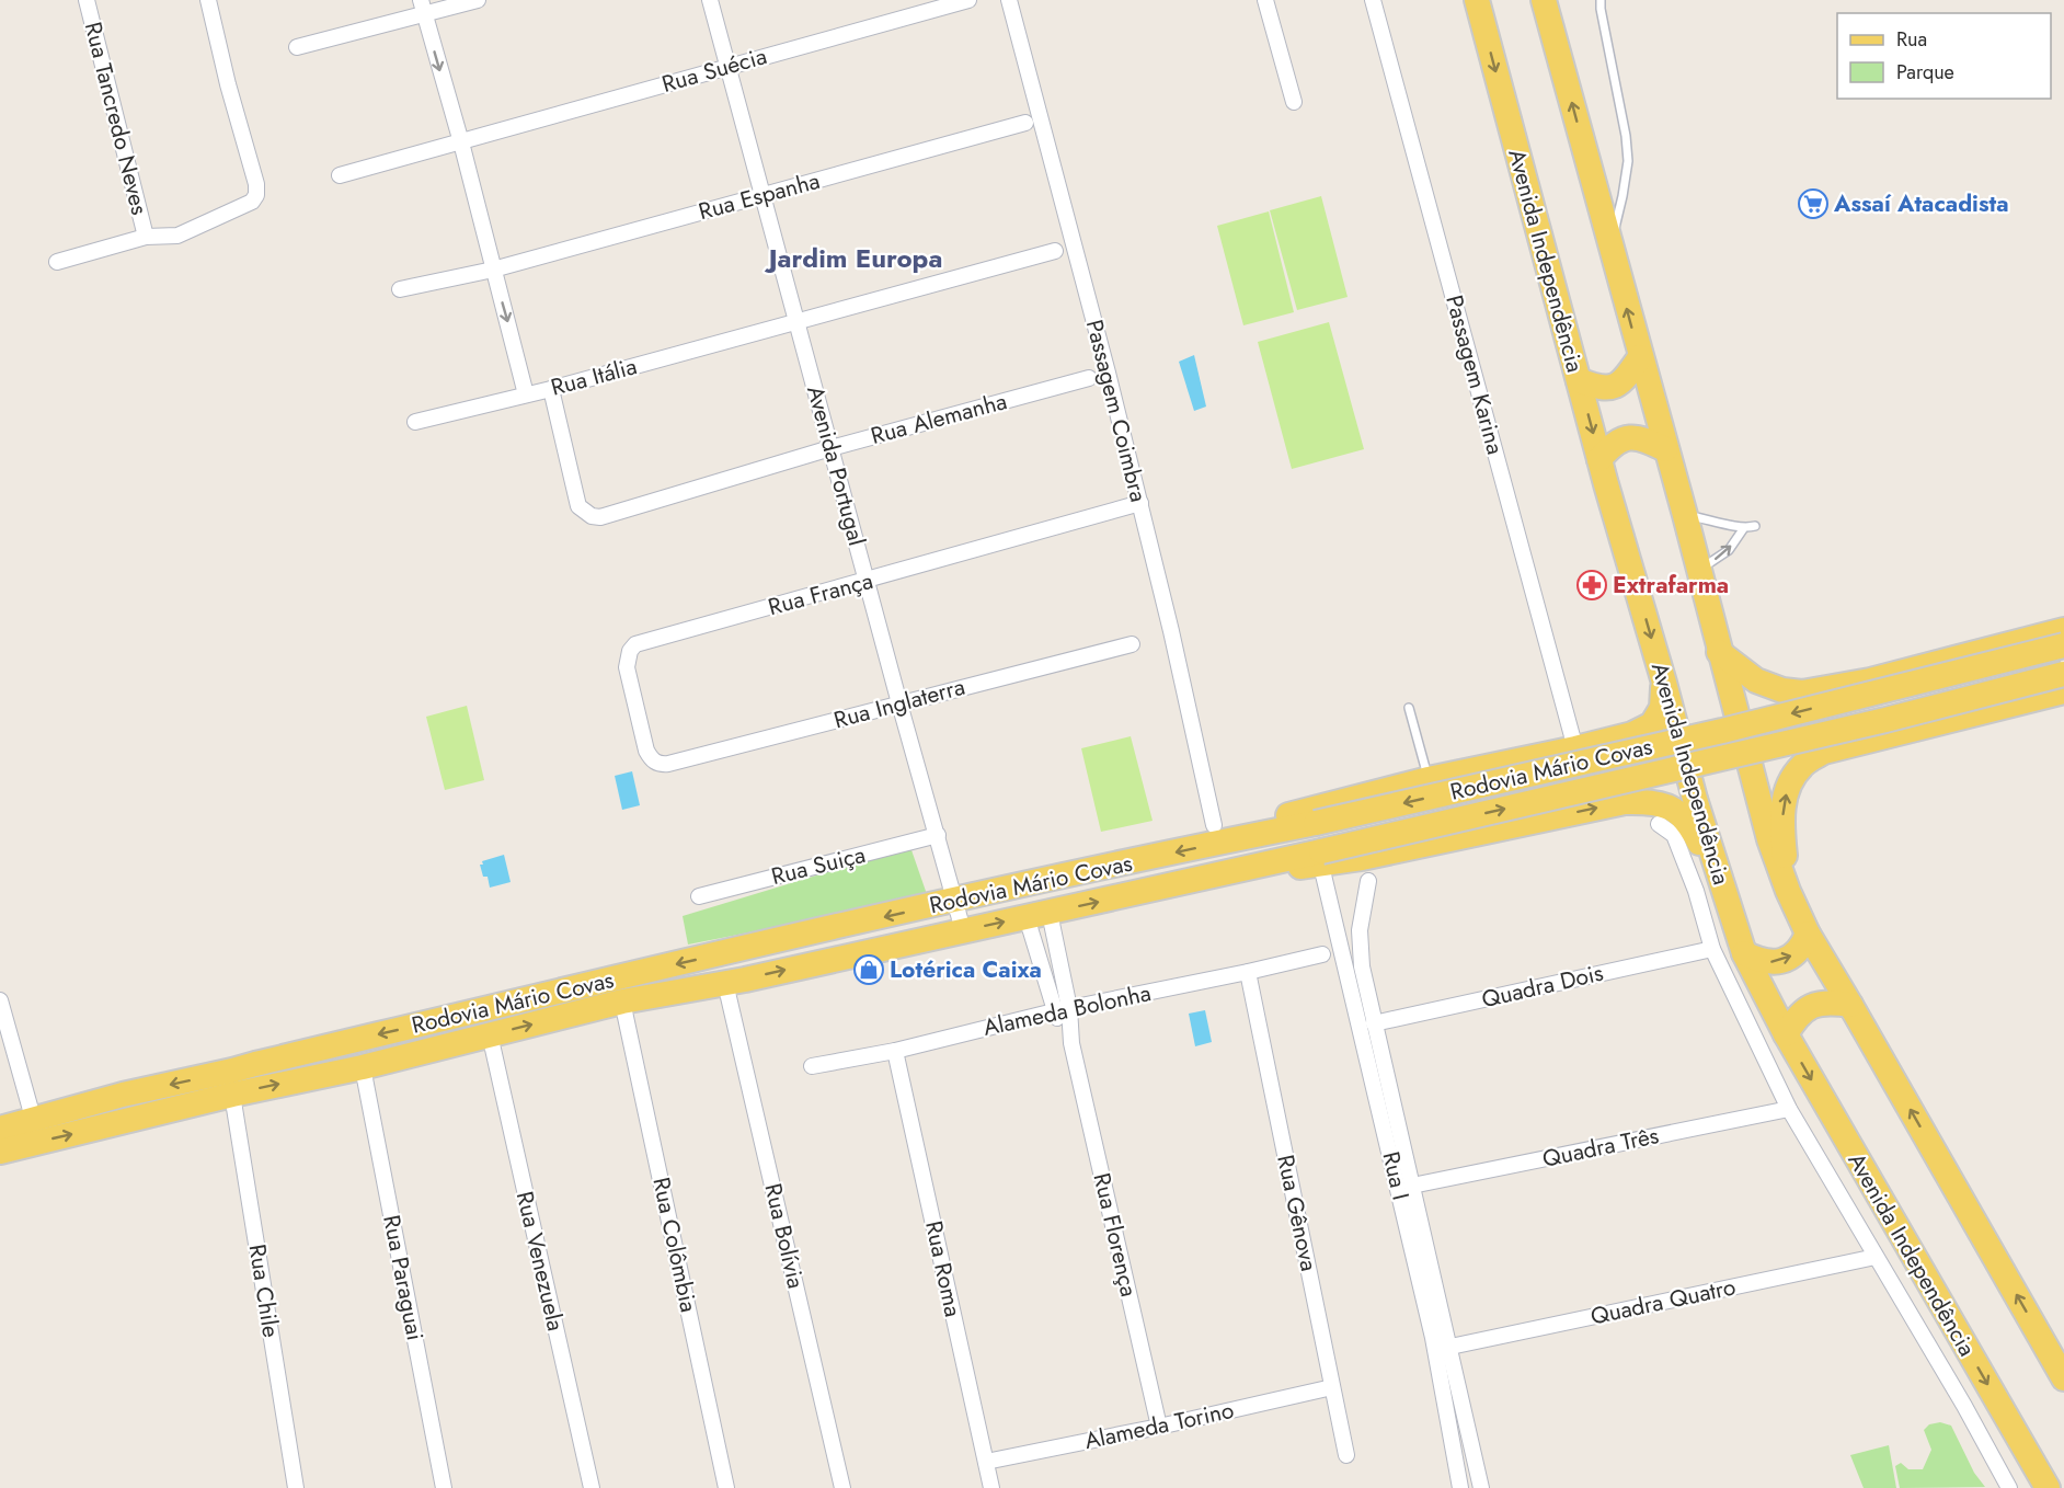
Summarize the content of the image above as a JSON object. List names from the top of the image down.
{
  "streets": {
    "main road": ["Avenida Independência", "Rodovia Mário Covas"],
    "street": [
      "Rua Suécia",
      "Rua Tancredo Neves",
      "Rua Espanha",
      "Passagem Karina",
      "Rua Itália",
      "Passagem Coimbra",
      "Rua Alemanha",
      "Avenida Portugal",
      "Rua França",
      "Rua Inglaterra",
      "Rua Suiça",
      "Quadra Dois",
      "Alameda Bolonha",
      "Quadra Três",
      "Rua I",
      "Rua Gênova",
      "Rua Florença",
      "Rua Bolívia",
      "Rua Colômbia",
      "Rua Venezuela",
      "Rua Roma",
      "Rua Paraguai",
      "Rua Chile",
      "Quadra Quatro",
      "Alameda Torino"
    ]
  },
  "crossings": [
    ["Rua Suécia", "Rua Itália"],
    ["Rua Suécia", "Avenida Portugal"],
    ["Rua Espanha", "Rua Itália"],
    ["Rua Espanha", "Avenida Portugal"],
    ["Rua Itália", "Rua Alemanha"],
    ["Rua Itália", "Avenida Portugal"],
    ["Passagem Coimbra", "Rua França"],
    ["Passagem Coimbra", "Rodovia Mário Covas"],
    ["Rua Alemanha", "Avenida Portugal"],
    ["Avenida Portugal", "Rua França"],
    ["Avenida Portugal", "Rua Inglaterra"],
    ["Avenida Portugal", "Rodovia Mário Covas"],
    ["Avenida Portugal", "Rua Suiça"],
    ["Rua França", "Rua Inglaterra"],
    ["Rodovia Mário Covas", "Rua I"],
    ["Rodovia Mário Covas", "Rua Florença"],
    ["Rodovia Mário Covas", "Rua Bolívia"],
    ["Rodovia Mário Covas", "Rua Colômbia"],
    ["Rodovia Mário Covas", "Rua Venezuela"],
    ["Rodovia Mário Covas", "Rua Paraguai"],
    ["Rodovia Mário Covas", "Rua Chile"],
    ["Alameda Bolonha", "Rua Gênova"],
    ["Alameda Bolonha", "Rua Florença"],
    ["Alameda Bolonha", "Rua Roma"],
    ["Rua Gênova", "Alameda Torino"],
    ["Rua Florença", "Alameda Torino"],
    ["Rua Roma", "Alameda Torino"]
  ],
  "districts": ["Jardim Europa"],
  "places": {
    "supermarket": ["Assaí Atacadista"],
    "pharmacy": ["Extrafarma"],
    "shop": ["Lotérica Caixa"]
  },
  "legend": ["Rua", "Parque"]
}
